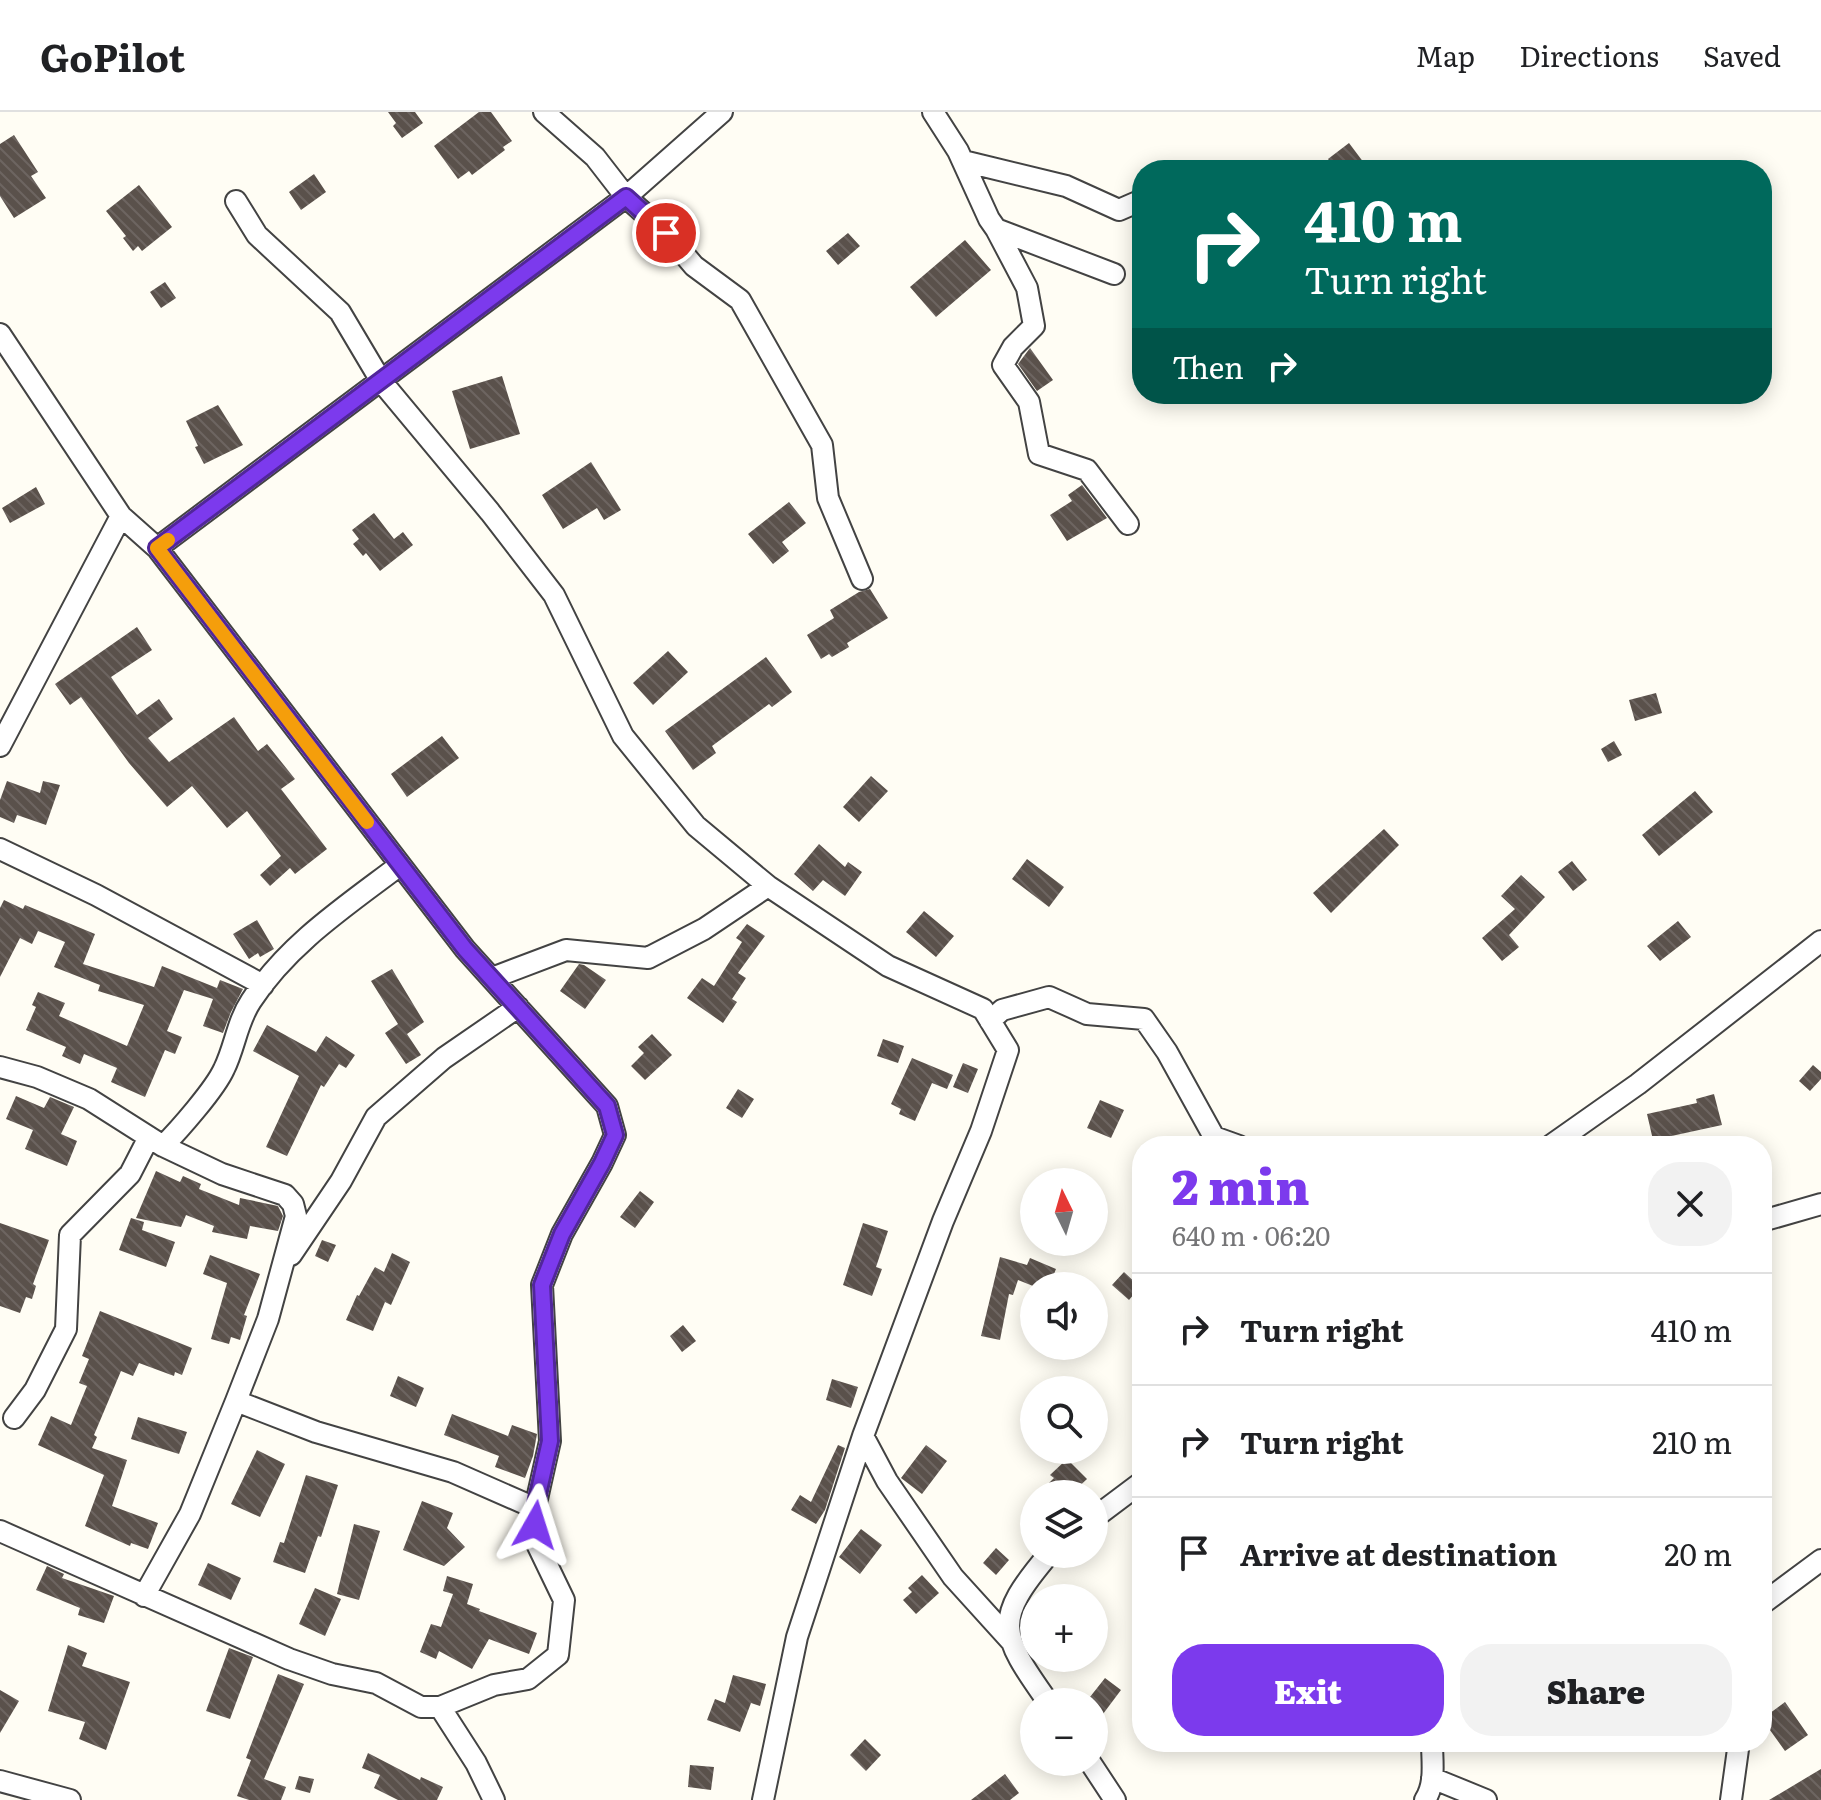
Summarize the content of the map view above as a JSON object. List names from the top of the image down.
{
  "north": "top",
  "page": {
    "header": "GoPilot",
    "nav": ["Map", "Directions", "Saved"],
    "turn": ["410 m", "Turn right"],
    "then": "Then",
    "heading": ["2 min", "640 m · 06:20"],
    "map_buttons": ["+", "−"],
    "list": [
      {
        "name": "Turn right",
        "value": "410 m"
      },
      {
        "name": "Turn right",
        "value": "210 m"
      },
      {
        "name": "Arrive at destination",
        "value": "20 m"
      }
    ],
    "buttons": ["Exit", "Share"]
  }
}
